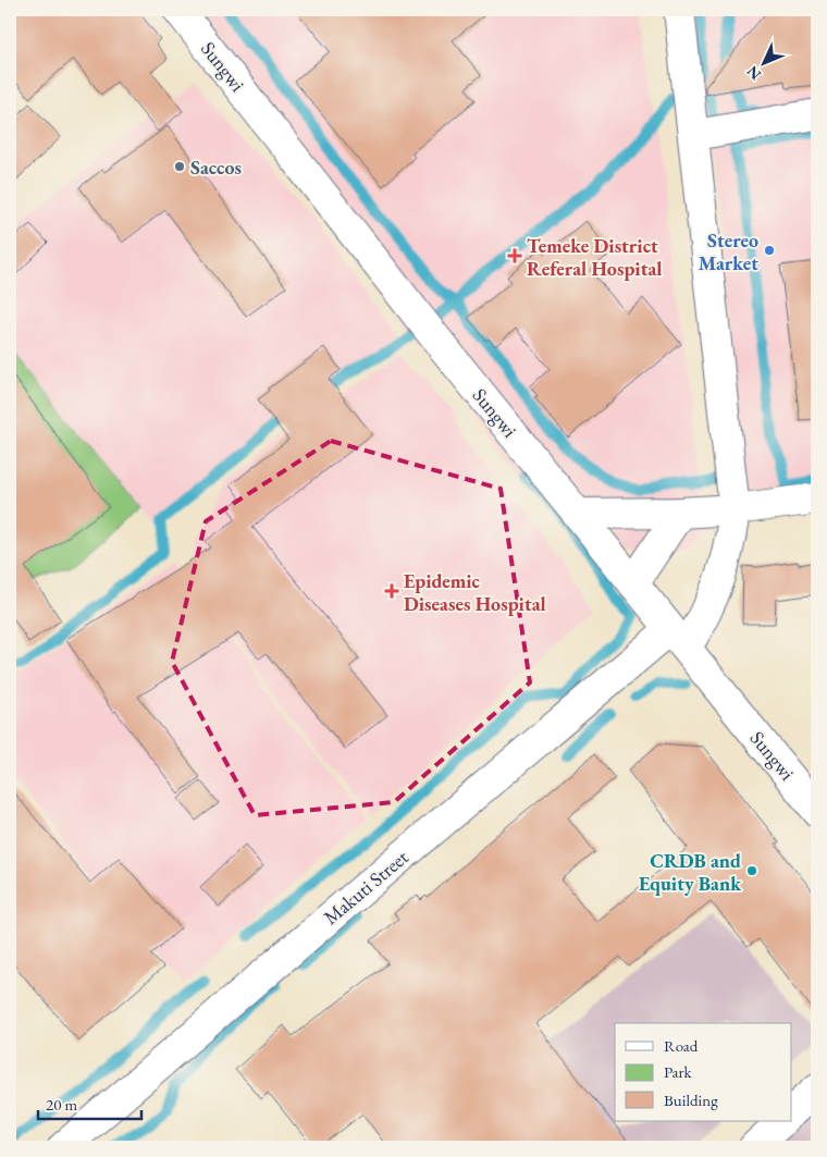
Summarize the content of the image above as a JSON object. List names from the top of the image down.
{
  "streets": {
    "street": ["Sungwi", "Makuti Street"]
  },
  "crossings": [
    ["Sungwi", "Makuti Street"]
  ],
  "places": {
    "other": ["Saccos", "Stereo Market", "CRDB and Equity Bank"],
    "health": ["Temeke District Referal Hospital", "Epidemic Diseases Hospital"]
  },
  "legend": ["Road", "Park", "Building"],
  "scale_bar": "20 m",
  "north": "bottom left"
}
